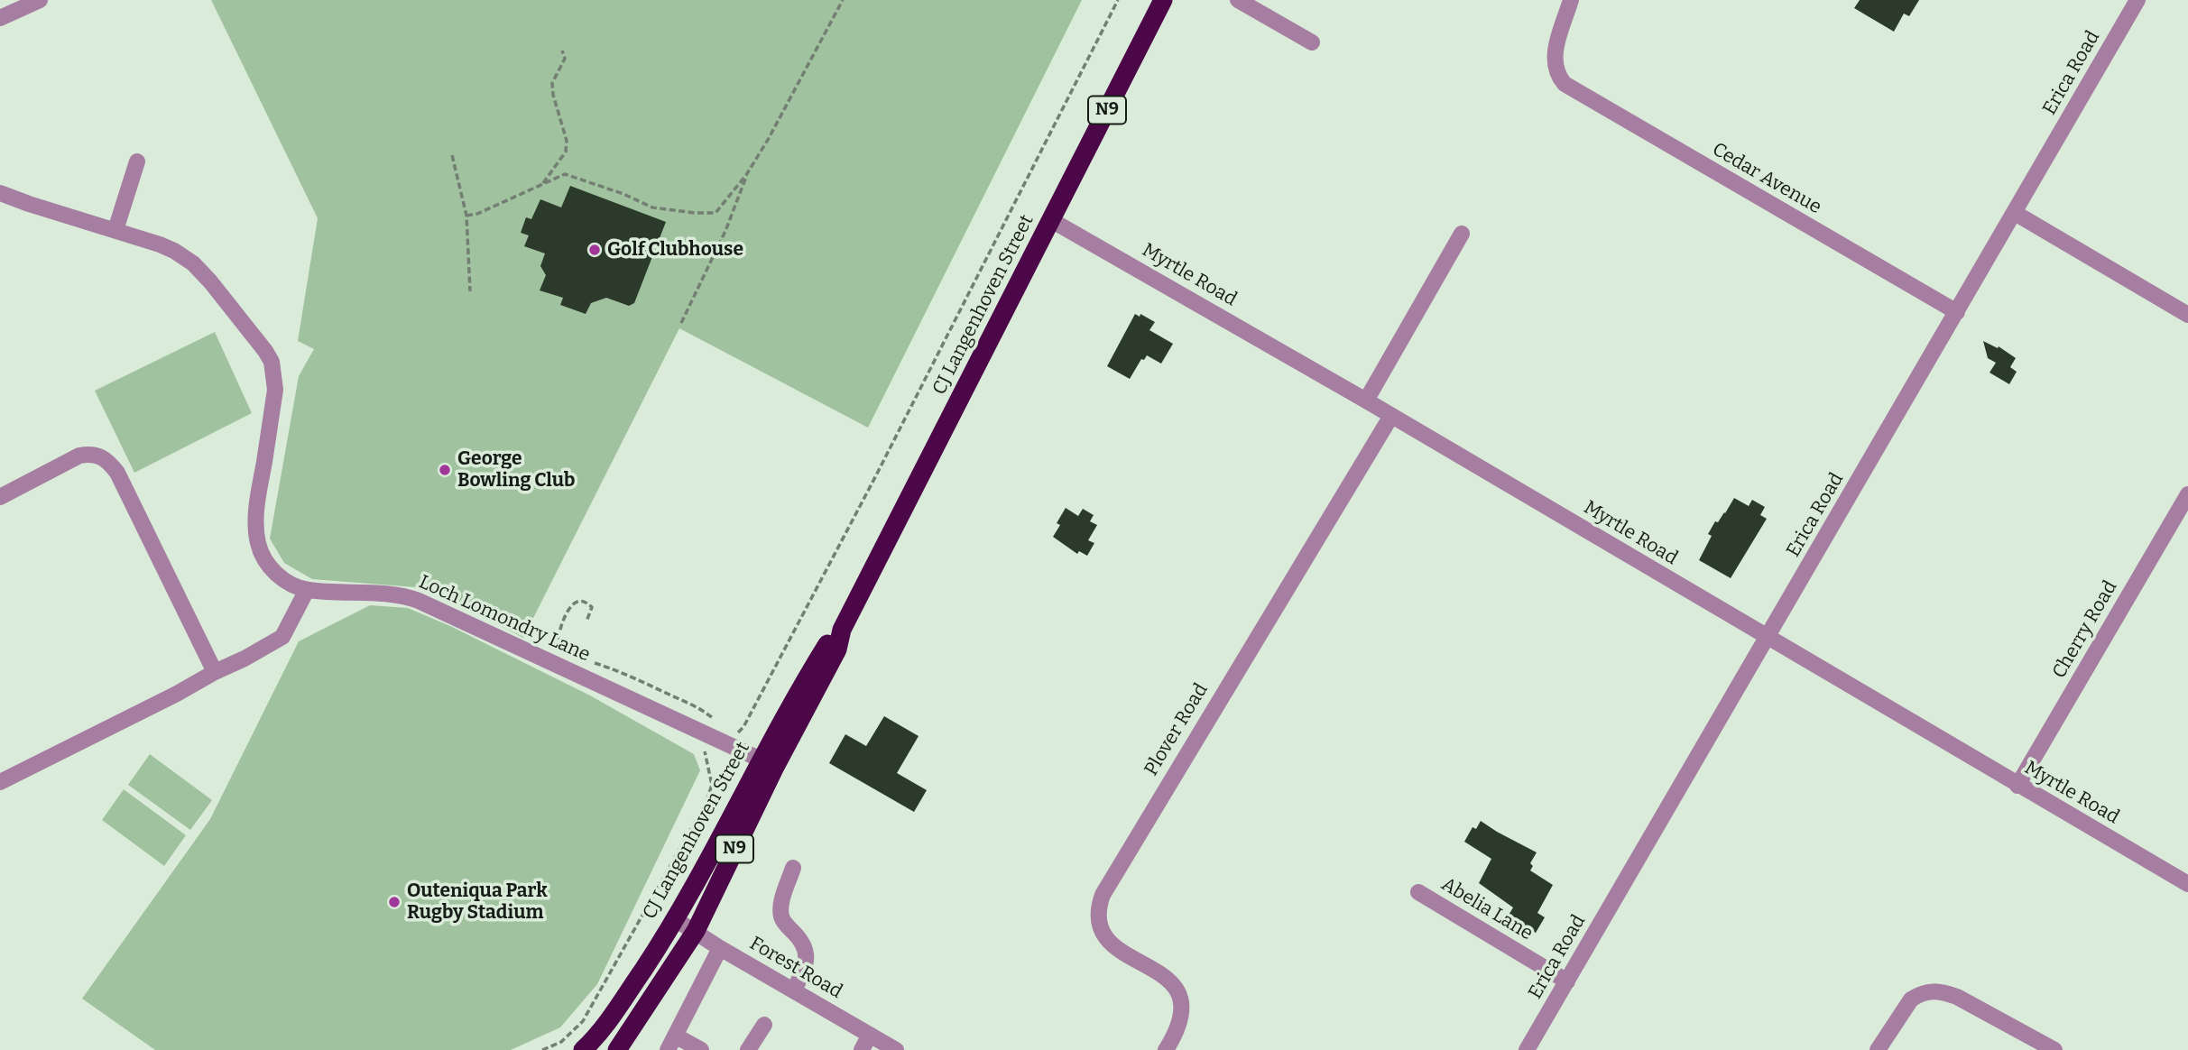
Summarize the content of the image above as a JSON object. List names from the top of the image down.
{
  "streets": {
    "highway": ["N9", "CJ Langenhoven Street"],
    "street": [
      "Erica Road",
      "Cedar Avenue",
      "Myrtle Road",
      "Loch Lomondry Lane",
      "Cherry Road",
      "Plover Road",
      "Abelia Lane",
      "Forest Road"
    ]
  },
  "crossings": [
    ["Erica Road", "Cedar Avenue"],
    ["Erica Road", "Myrtle Road"],
    ["Erica Road", "Abelia Lane"],
    ["Myrtle Road", "CJ Langenhoven Street"],
    ["Myrtle Road", "Cherry Road"],
    ["Myrtle Road", "Plover Road"],
    ["CJ Langenhoven Street", "Loch Lomondry Lane"],
    ["CJ Langenhoven Street", "Forest Road"]
  ],
  "places": ["Golf Clubhouse", "George Bowling Club", "Outeniqua Park Rugby Stadium"]
}
